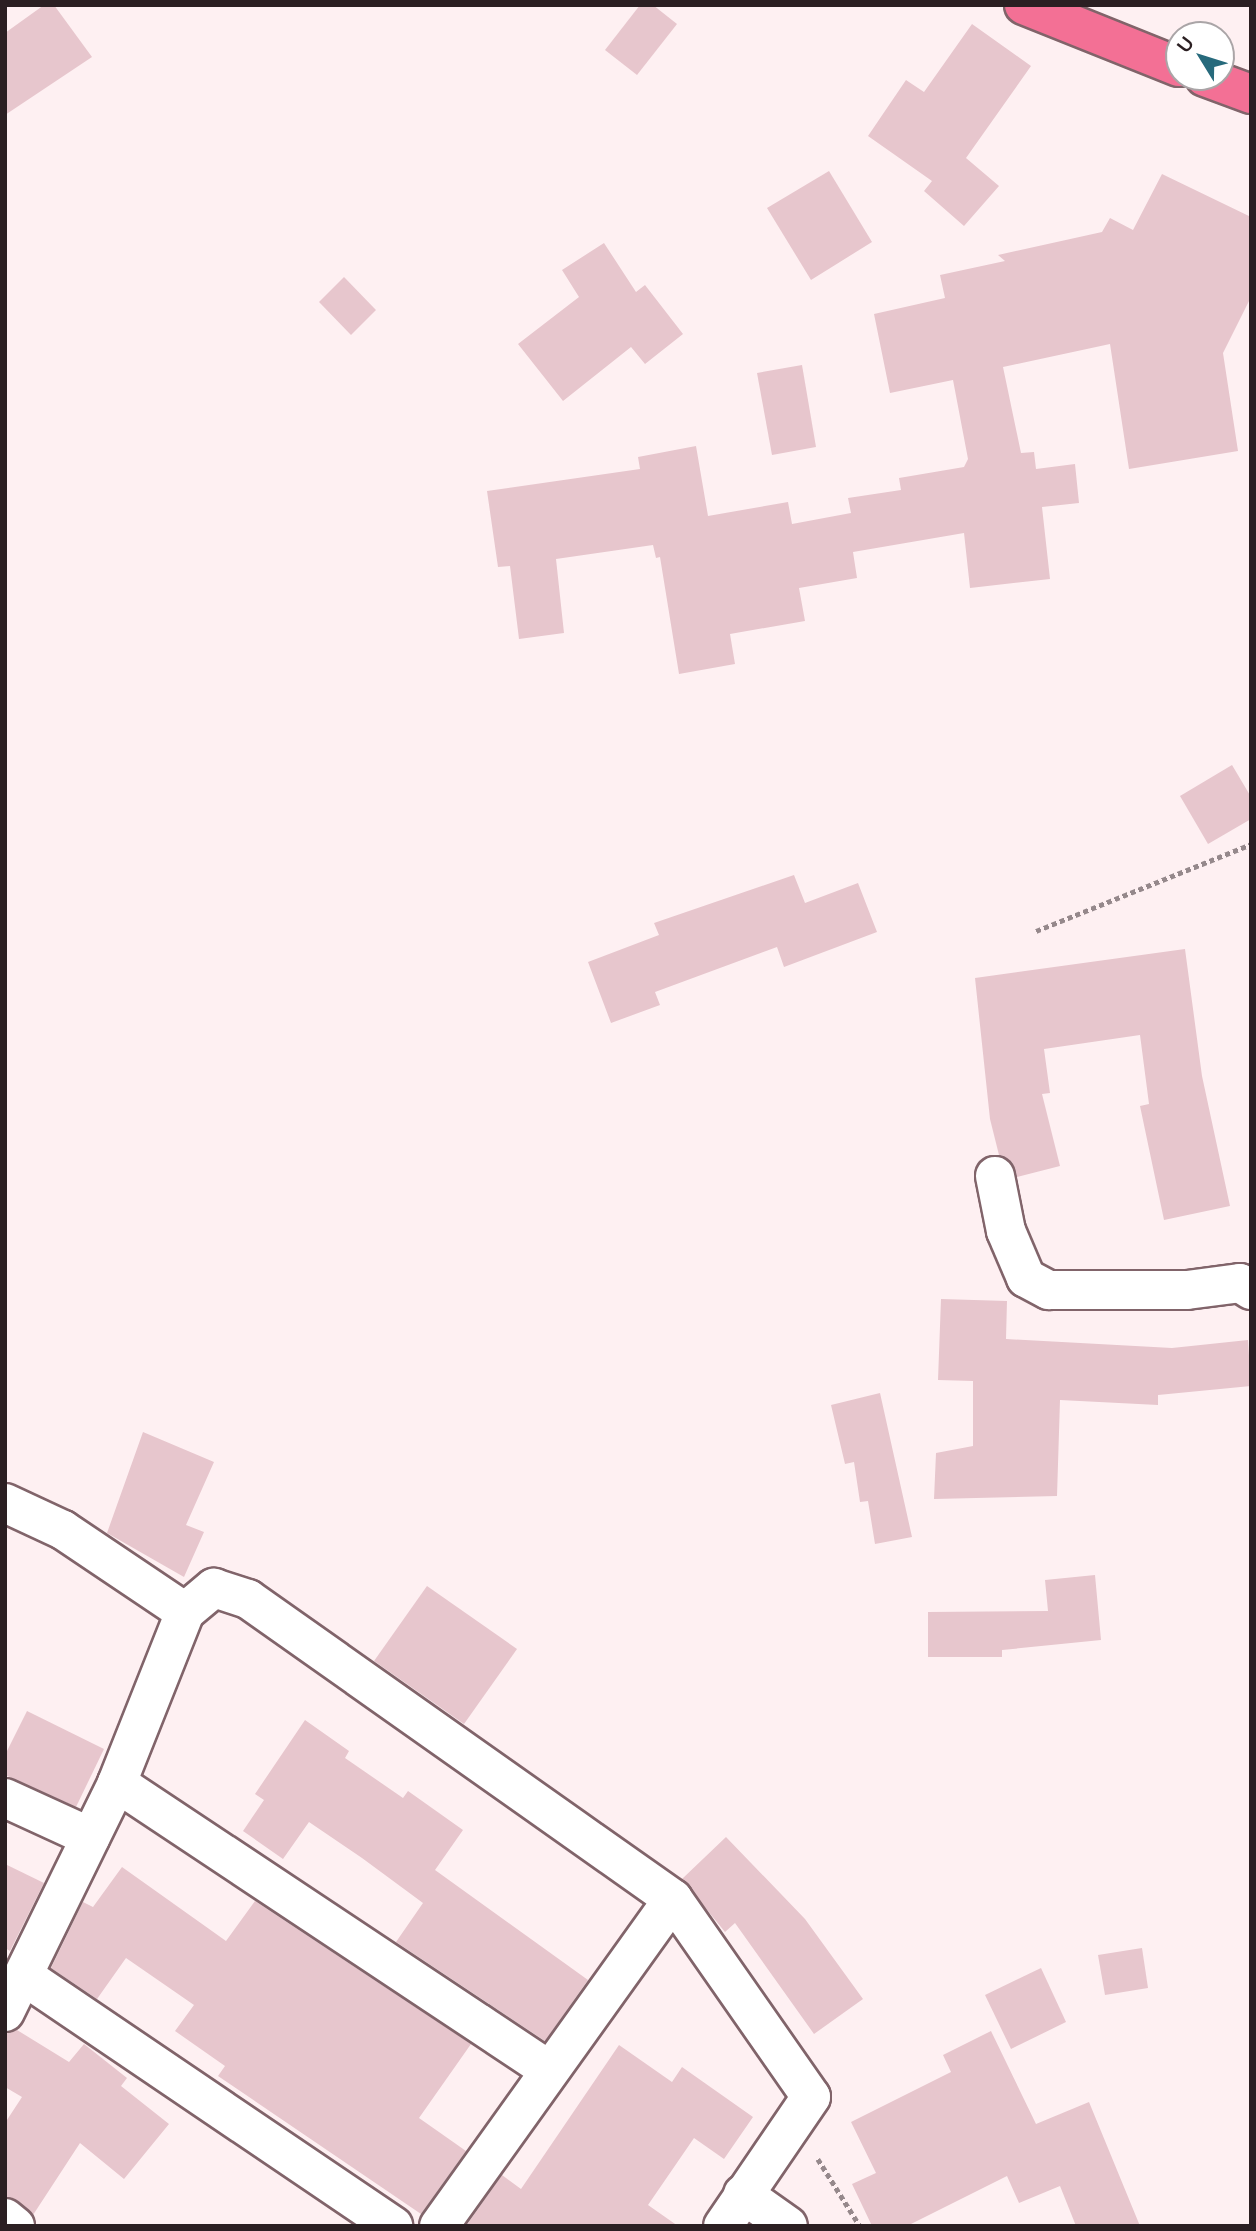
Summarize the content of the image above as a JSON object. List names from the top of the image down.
{
  "north": "top left"
}
